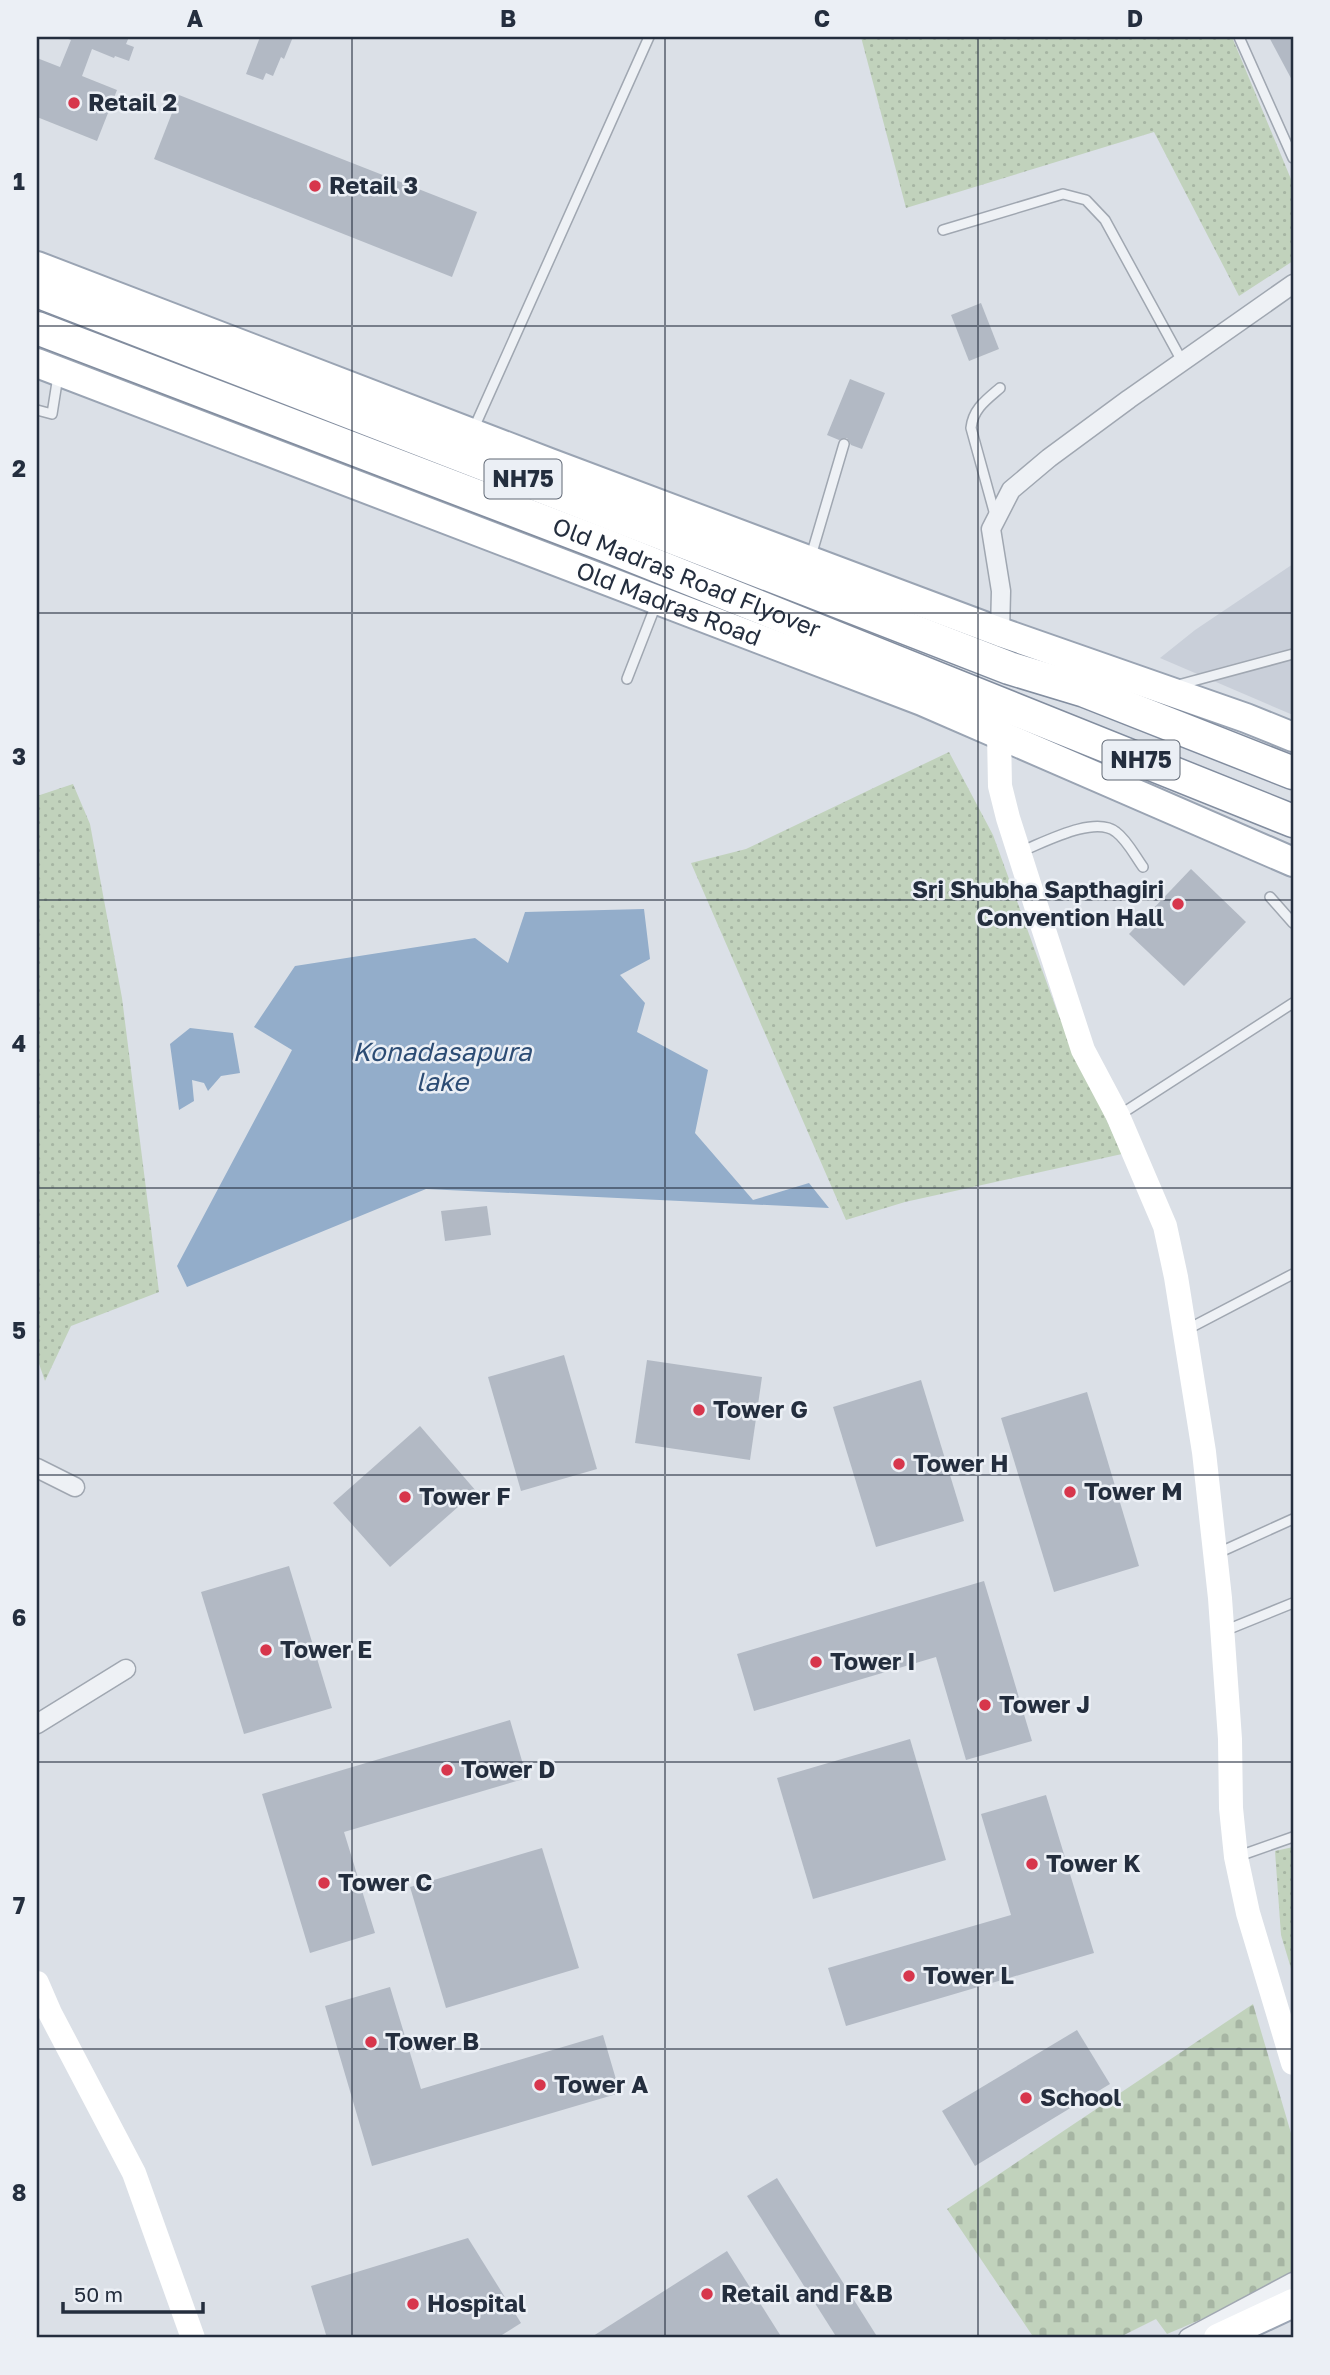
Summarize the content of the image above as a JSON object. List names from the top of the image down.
{
  "streets": {
    "highway": ["NH75", "Old Madras Road Flyover"],
    "main road": ["Old Madras Road"]
  },
  "water": ["Konadasapura lake"],
  "places": [
    "Retail 2",
    "Retail 3",
    "Sri Shubha Sapthagiri Convention Hall",
    "Tower G",
    "Tower H",
    "Tower M",
    "Tower F",
    "Tower E",
    "Tower I",
    "Tower J",
    "Tower D",
    "Tower K",
    "Tower C",
    "Tower L",
    "Tower B",
    "Tower A",
    "School",
    "Retail and F&B",
    "Hospital"
  ],
  "scale_bar": "50 m",
  "grid": {
    "columns": [
      "A",
      "B",
      "C",
      "D"
    ],
    "rows": [
      "1",
      "2",
      "3",
      "4",
      "5",
      "6",
      "7",
      "8"
    ]
  }
}
